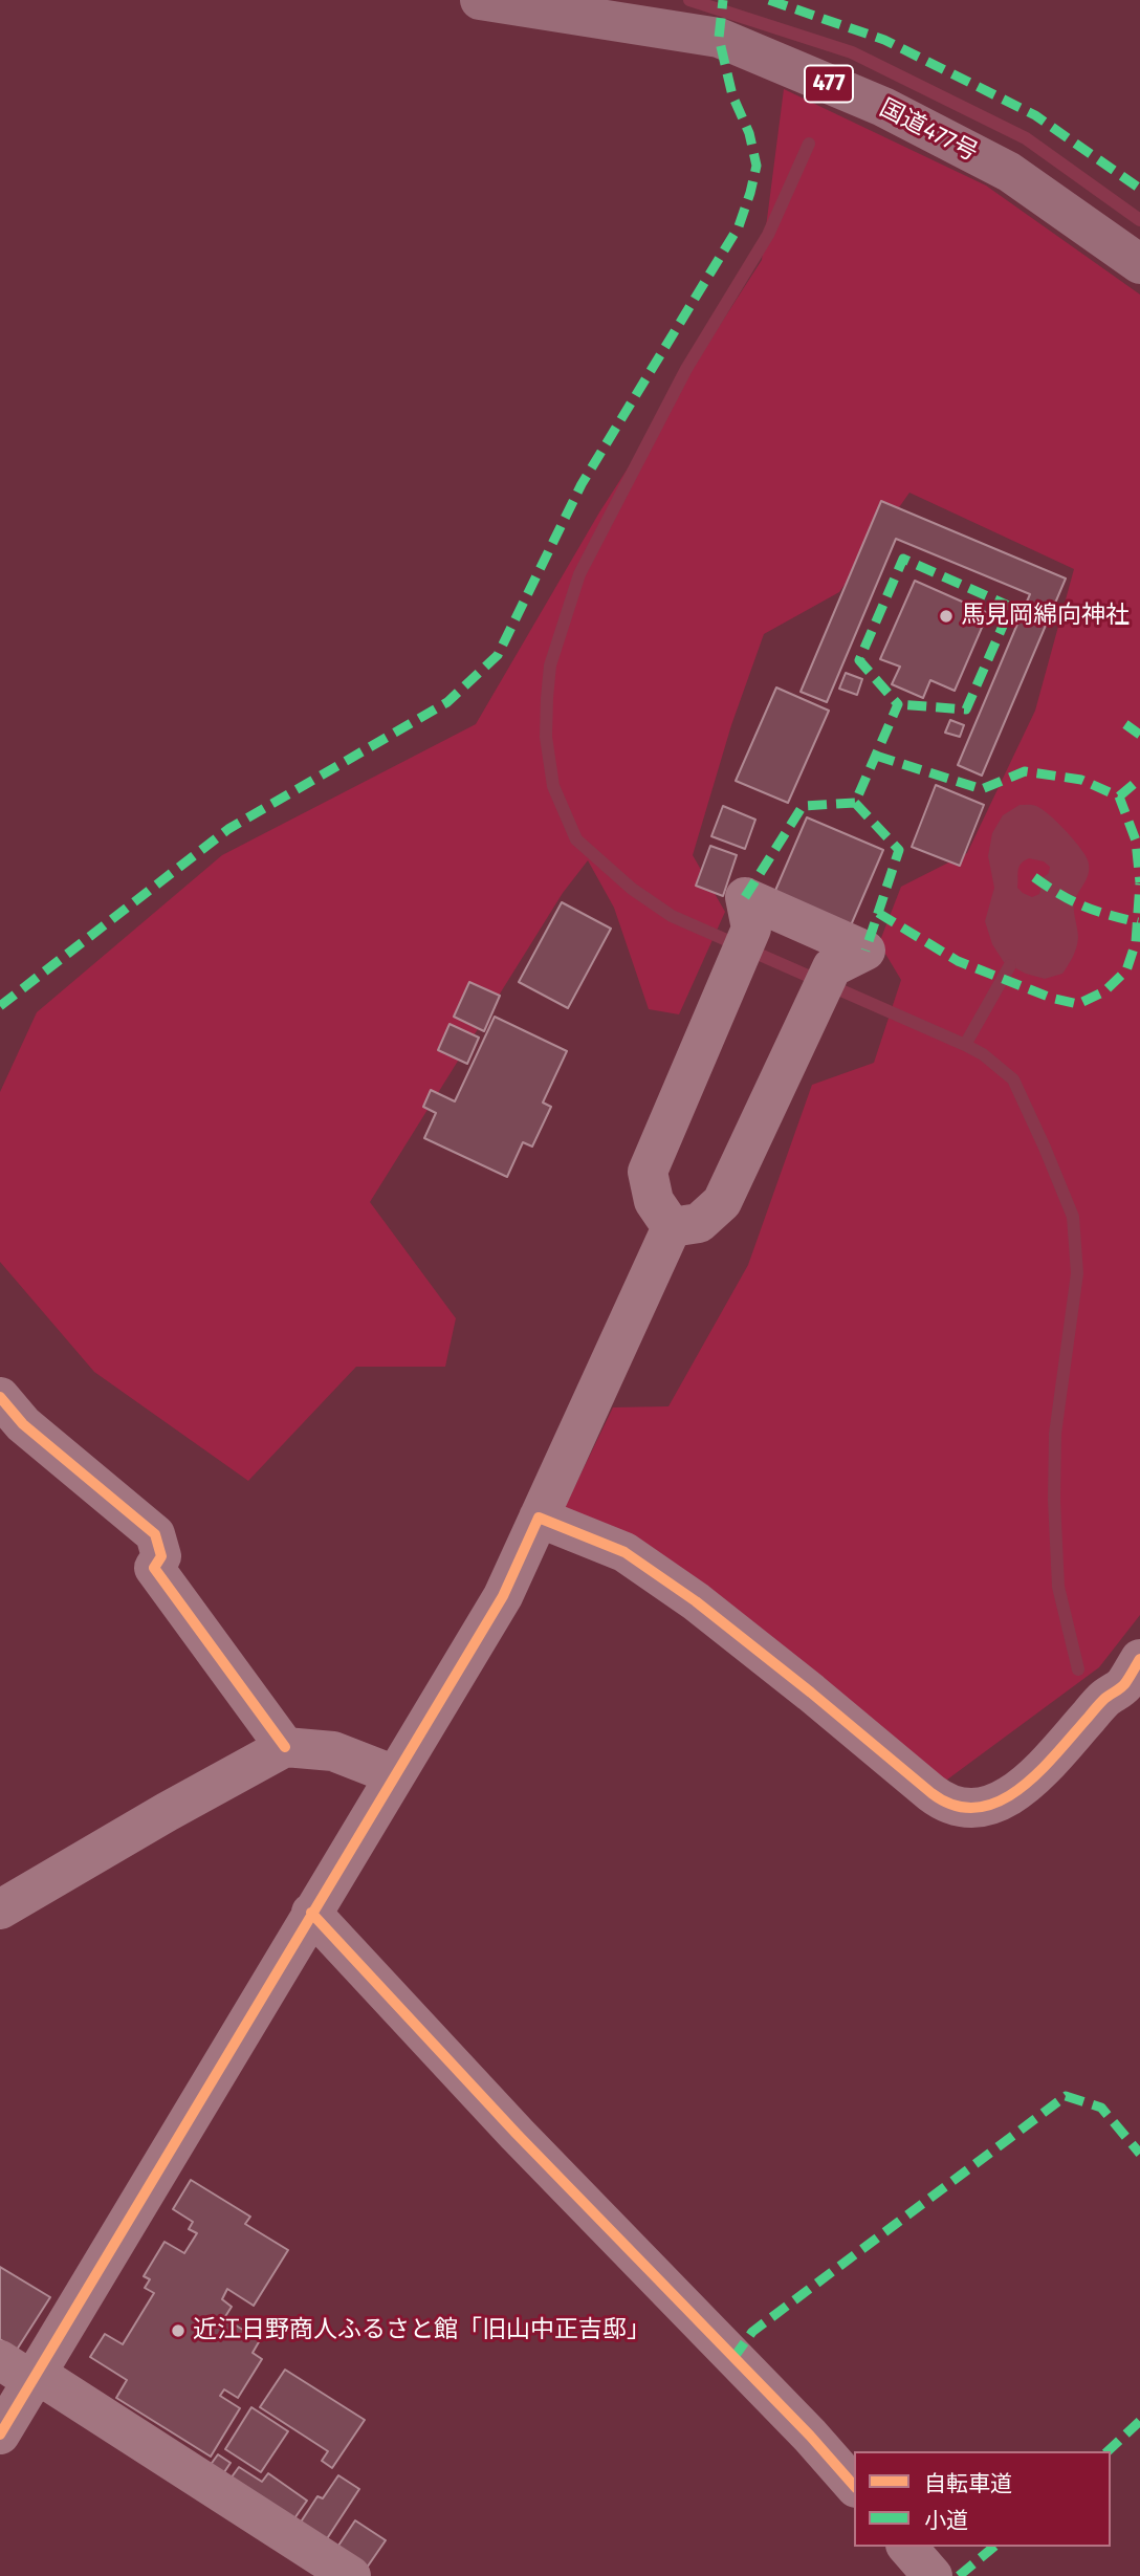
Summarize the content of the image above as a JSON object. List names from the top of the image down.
{
  "streets": {
    "highway": ["477", "国道477号"]
  },
  "places": ["馬見岡綿向神社", "近江日野商人ふるさと館「旧山中正吉邸」"],
  "legend": ["自転車道", "小道"]
}
